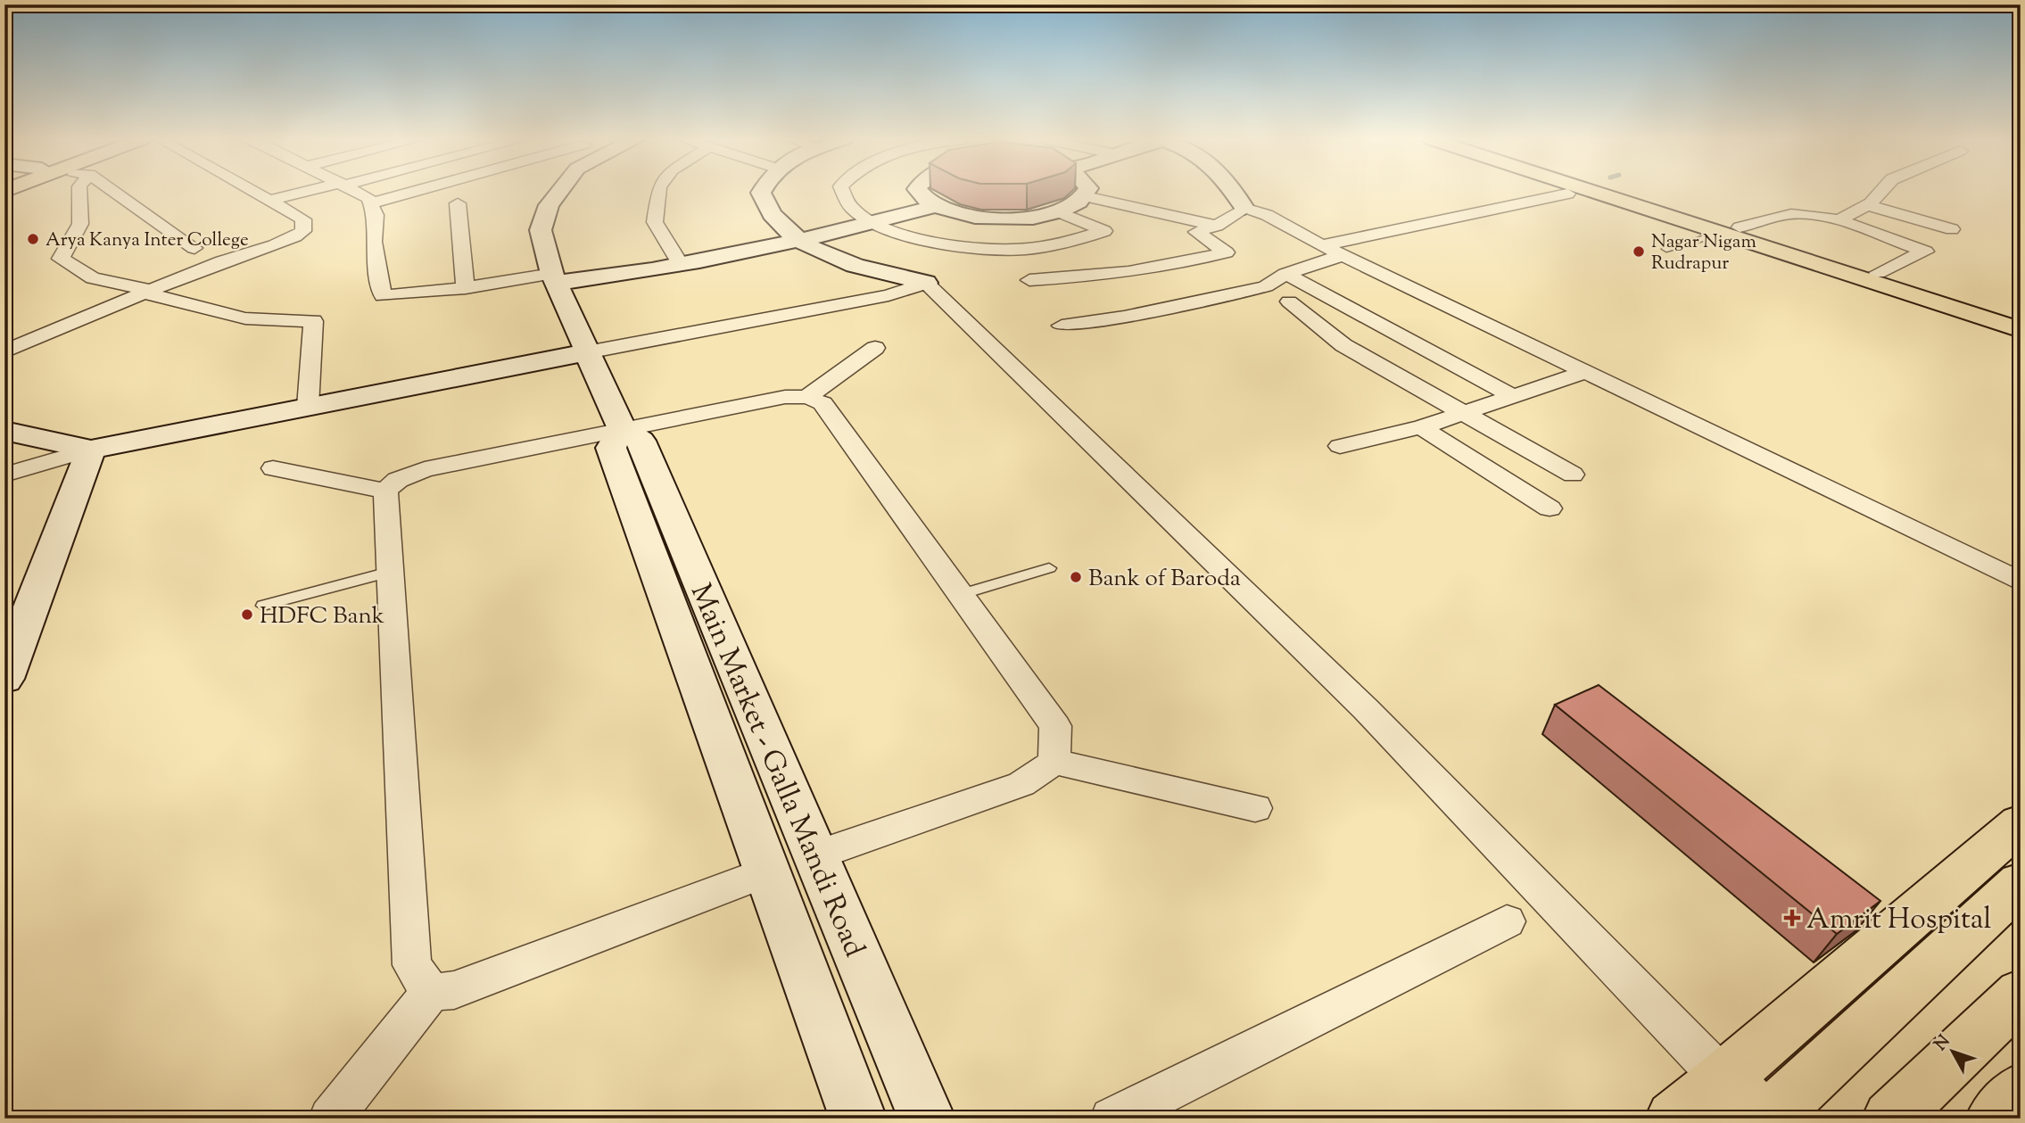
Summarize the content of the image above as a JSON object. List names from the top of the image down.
{
  "streets": {
    "street": ["Main Market - Galla Mandi Road"]
  },
  "places": {
    "other": [
      "Arya Kanya Inter College",
      "Nagar Nigam Rudrapur",
      "Bank of Baroda",
      "HDFC Bank"
    ],
    "health": ["Amrit Hospital"]
  },
  "north": "top left"
}
